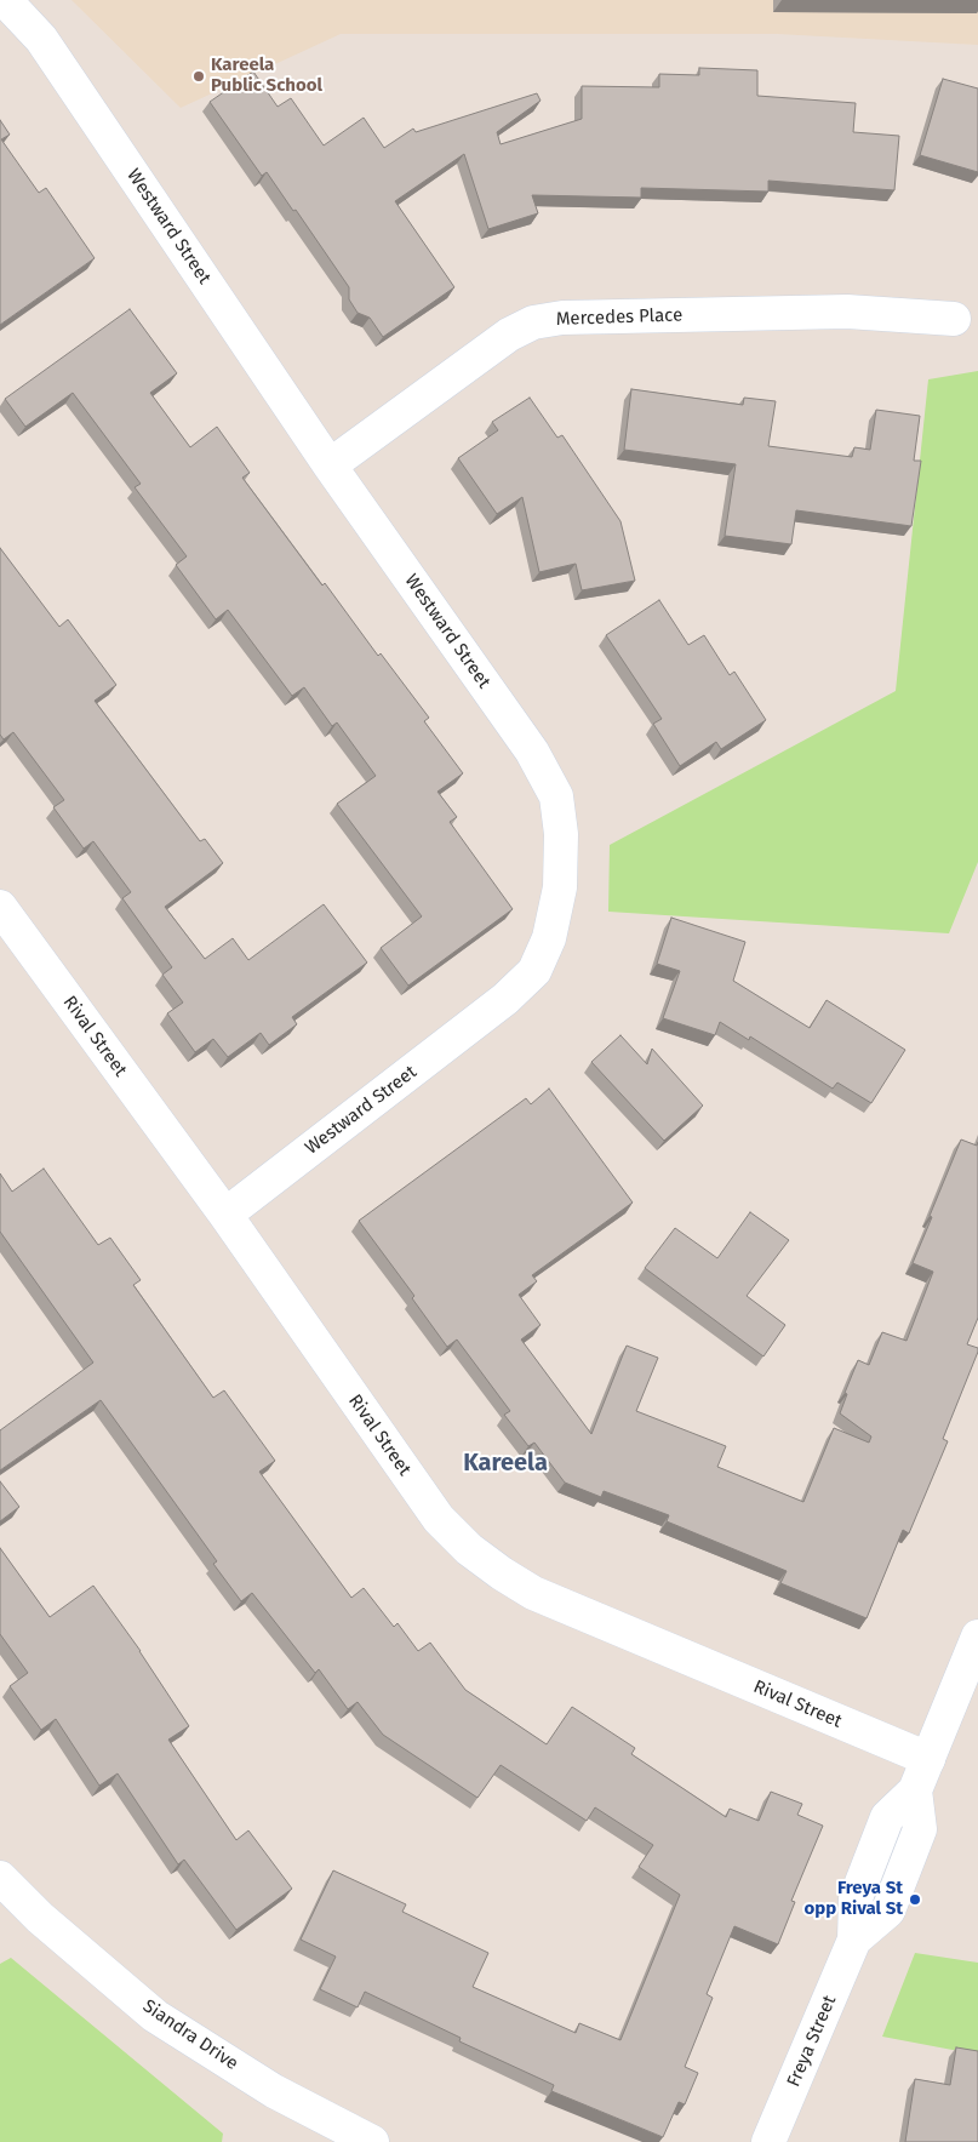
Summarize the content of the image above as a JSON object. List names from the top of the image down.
{
  "streets": {
    "street": [
      "Westward Street",
      "Mercedes Place",
      "Rival Street",
      "Siandra Drive",
      "Freya Street"
    ]
  },
  "crossings": [
    ["Westward Street", "Mercedes Place"],
    ["Westward Street", "Rival Street"],
    ["Rival Street", "Freya Street"]
  ],
  "districts": ["Kareela"],
  "places": ["Kareela Public School", "Freya St opp Rival St"]
}
